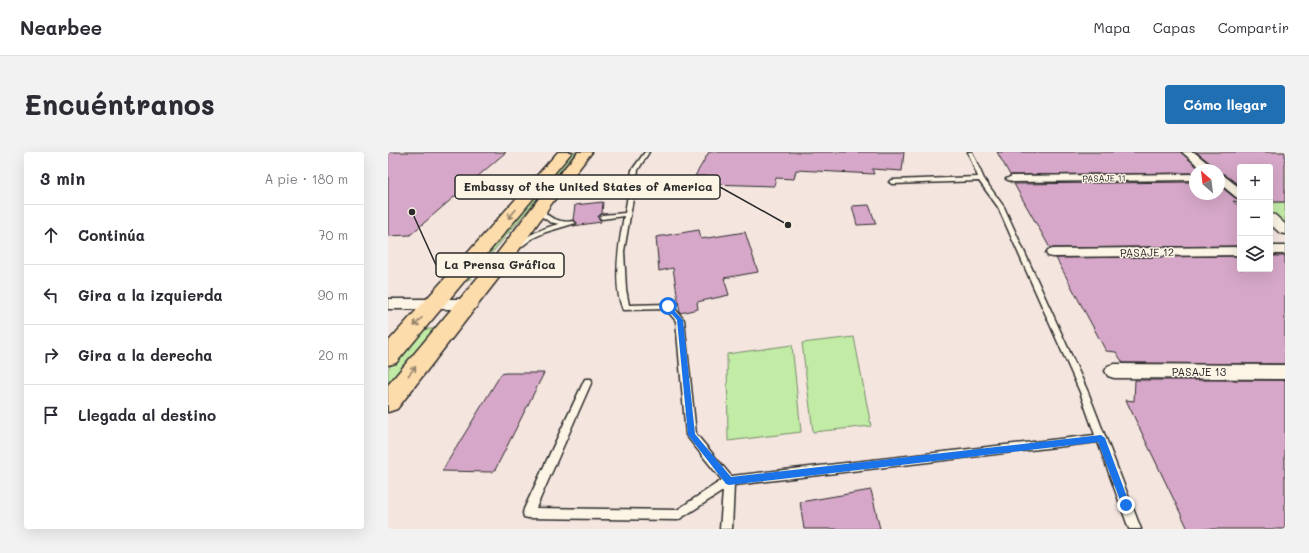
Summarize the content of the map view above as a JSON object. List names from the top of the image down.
{
  "streets": {
    "street": ["PASAJE 11", "PASAJE 12", "PASAJE 13"]
  },
  "places": ["La Prensa Gráfica", "Embassy of the United States of America"],
  "north": "top left",
  "page": {
    "header": "Nearbee",
    "nav": ["Mapa", "Capas", "Compartir"],
    "buttons": "Cómo llegar",
    "title": "Encuéntranos",
    "heading": ["3 min", "A pie · 180 m"],
    "map_buttons": ["+", "−"],
    "list": [
      ["Continúa", "70 m"],
      ["Gira a la izquierda", "90 m"],
      ["Gira a la derecha", "20 m"],
      "Llegada al destino"
    ]
  }
}
